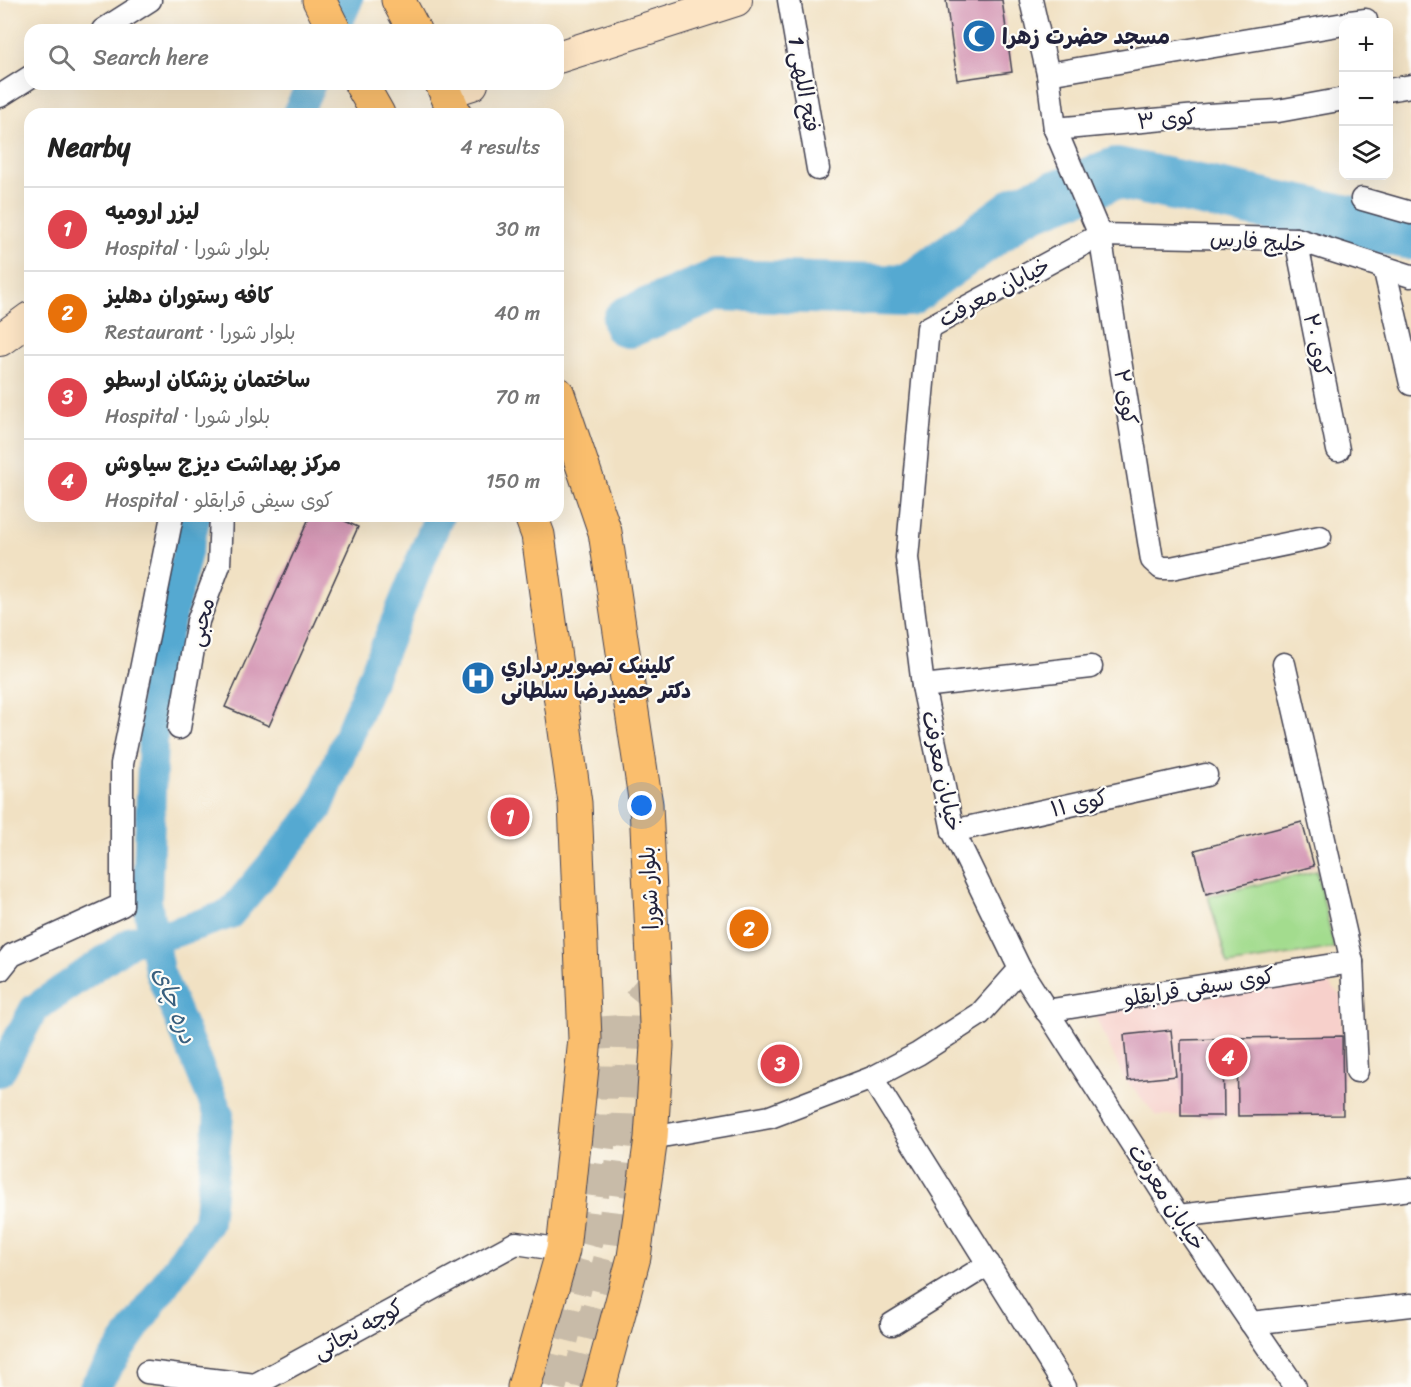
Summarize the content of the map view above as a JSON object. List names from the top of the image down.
{
  "streets": {
    "main road": ["بلوار شورا"],
    "street": [
      "فتح اللهی 1",
      "کوی ۳",
      "خلیج فارس",
      "خیابان معرفت",
      "کوی ۲۰",
      "کوی ۲",
      "محبی",
      "کوی ۱۱",
      "کوی سیفی قرابقلو",
      "کوچه نجاتی"
    ]
  },
  "crossings": [
    ["کوی ۳", "کوی ۲"],
    ["خلیج فارس", "خیابان معرفت"],
    ["خلیج فارس", "کوی ۲۰"],
    ["خلیج فارس", "کوی ۲"],
    ["خیابان معرفت", "کوی ۲"],
    ["خیابان معرفت", "کوی ۱۱"],
    ["خیابان معرفت", "کوی سیفی قرابقلو"]
  ],
  "water": ["دره چای"],
  "places": {
    "mosque": ["مسجد حضرت زهرا"],
    "hospital": ["کلینیک تصويربرداري دکتر حمیدرضا سلطانی"]
  },
  "page": {
    "map_buttons": ["+", "−"],
    "search": "Search here",
    "heading": ["Nearby", "4 results"],
    "list": [
      {
        "mark": "1",
        "name": "لیزر ارومیه",
        "note": "Hospital · بلوار شورا",
        "value": "30 m"
      },
      {
        "mark": "2",
        "name": "کافه رستوران دهلیز",
        "note": "Restaurant · بلوار شورا",
        "value": "40 m"
      },
      {
        "mark": "3",
        "name": "ساختمان پزشکان ارسطو",
        "note": "Hospital · بلوار شورا",
        "value": "70 m"
      },
      {
        "mark": "4",
        "name": "مرکز بهداشت دیزج سیاوش",
        "note": "Hospital · کوی سیفی قرابقلو",
        "value": "150 m"
      }
    ],
    "pins": [
      "1",
      "2",
      "4",
      "3"
    ]
  }
}
